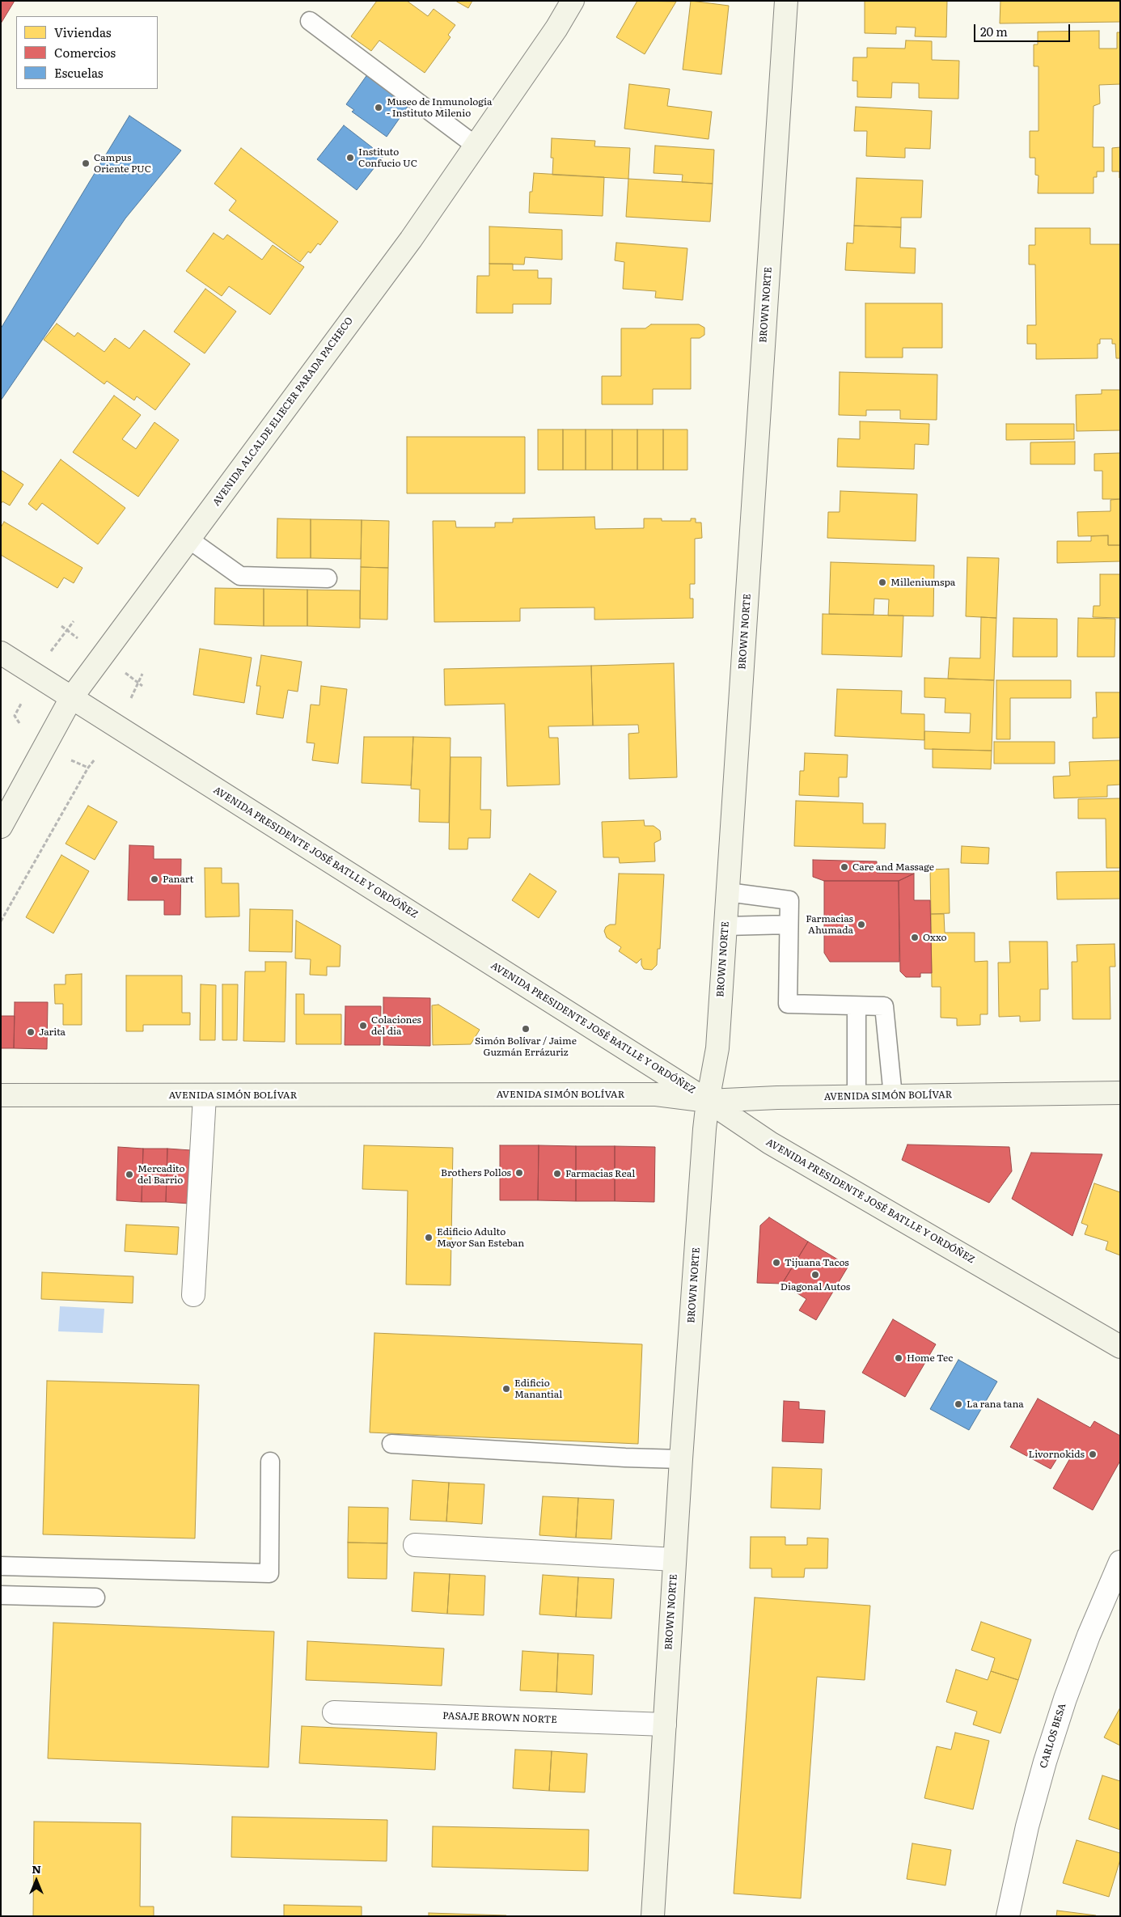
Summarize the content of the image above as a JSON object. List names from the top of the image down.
{
  "streets": {
    "street": [
      "BROWN NORTE",
      "AVENIDA ALCALDE ELIECER PARADA PACHECO",
      "AVENIDA PRESIDENTE JOSÉ BATLLE Y ORDÓÑEZ",
      "AVENIDA SIMÓN BOLÍVAR",
      "PASAJE BROWN NORTE",
      "CARLOS BESA"
    ]
  },
  "crossings": [
    ["BROWN NORTE", "AVENIDA PRESIDENTE JOSÉ BATLLE Y ORDÓÑEZ"],
    ["BROWN NORTE", "AVENIDA SIMÓN BOLÍVAR"],
    ["BROWN NORTE", "PASAJE BROWN NORTE"],
    ["AVENIDA ALCALDE ELIECER PARADA PACHECO", "AVENIDA PRESIDENTE JOSÉ BATLLE Y ORDÓÑEZ"],
    ["AVENIDA PRESIDENTE JOSÉ BATLLE Y ORDÓÑEZ", "AVENIDA SIMÓN BOLÍVAR"]
  ],
  "places": [
    "Museo de Inmunología - Instituto Milenio",
    "Instituto Confucio UC",
    "Campus Oriente PUC",
    "Milleniumspa",
    "Care and Massage",
    "Panart",
    "Farmacias Ahumada",
    "Oxxo",
    "Colaciones del dia",
    "Simón Bolívar / Jaime Guzmán Errázuriz",
    "Jarita",
    "Brothers Pollos",
    "Farmacias Real",
    "Mercadito del Barrio",
    "Edificio Adulto Mayor San Esteban",
    "Tijuana Tacos",
    "Diagonal Autos",
    "Home Tec",
    "Edificio Manantial",
    "La rana tana",
    "Livornokids"
  ],
  "legend": ["Viviendas", "Comercios", "Escuelas"],
  "scale_bar": "20 m",
  "north": "top"
}
